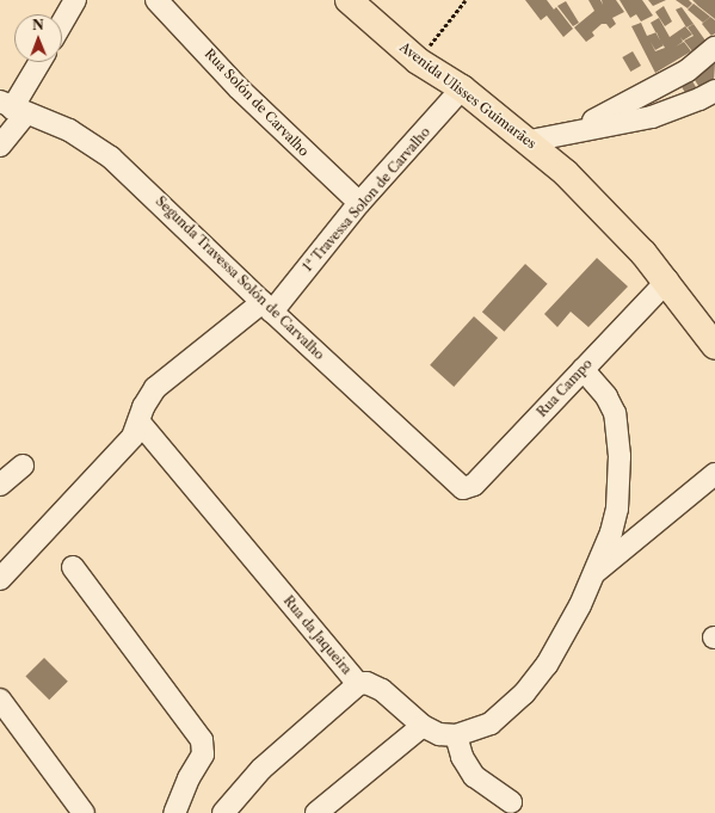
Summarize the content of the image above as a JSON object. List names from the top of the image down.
{
  "streets": {
    "main road": ["Avenida Ulisses Guimarães"],
    "street": [
      "Rua Solón de Carvalho",
      "1ª Travessa Solon de Carvalho",
      "Segunda Travessa Solón de Carvalho",
      "Rua Campo",
      "Rua da Jaqueira"
    ]
  },
  "crossings": [
    ["Avenida Ulisses Guimarães", "1ª Travessa Solon de Carvalho"],
    ["Avenida Ulisses Guimarães", "Rua Campo"],
    ["Rua Solón de Carvalho", "1ª Travessa Solon de Carvalho"],
    ["1ª Travessa Solon de Carvalho", "Segunda Travessa Solón de Carvalho"],
    ["1ª Travessa Solon de Carvalho", "Rua da Jaqueira"],
    ["Segunda Travessa Solón de Carvalho", "Rua Campo"],
    ["Rua Campo", "Rua da Jaqueira"]
  ],
  "north": "top"
}
